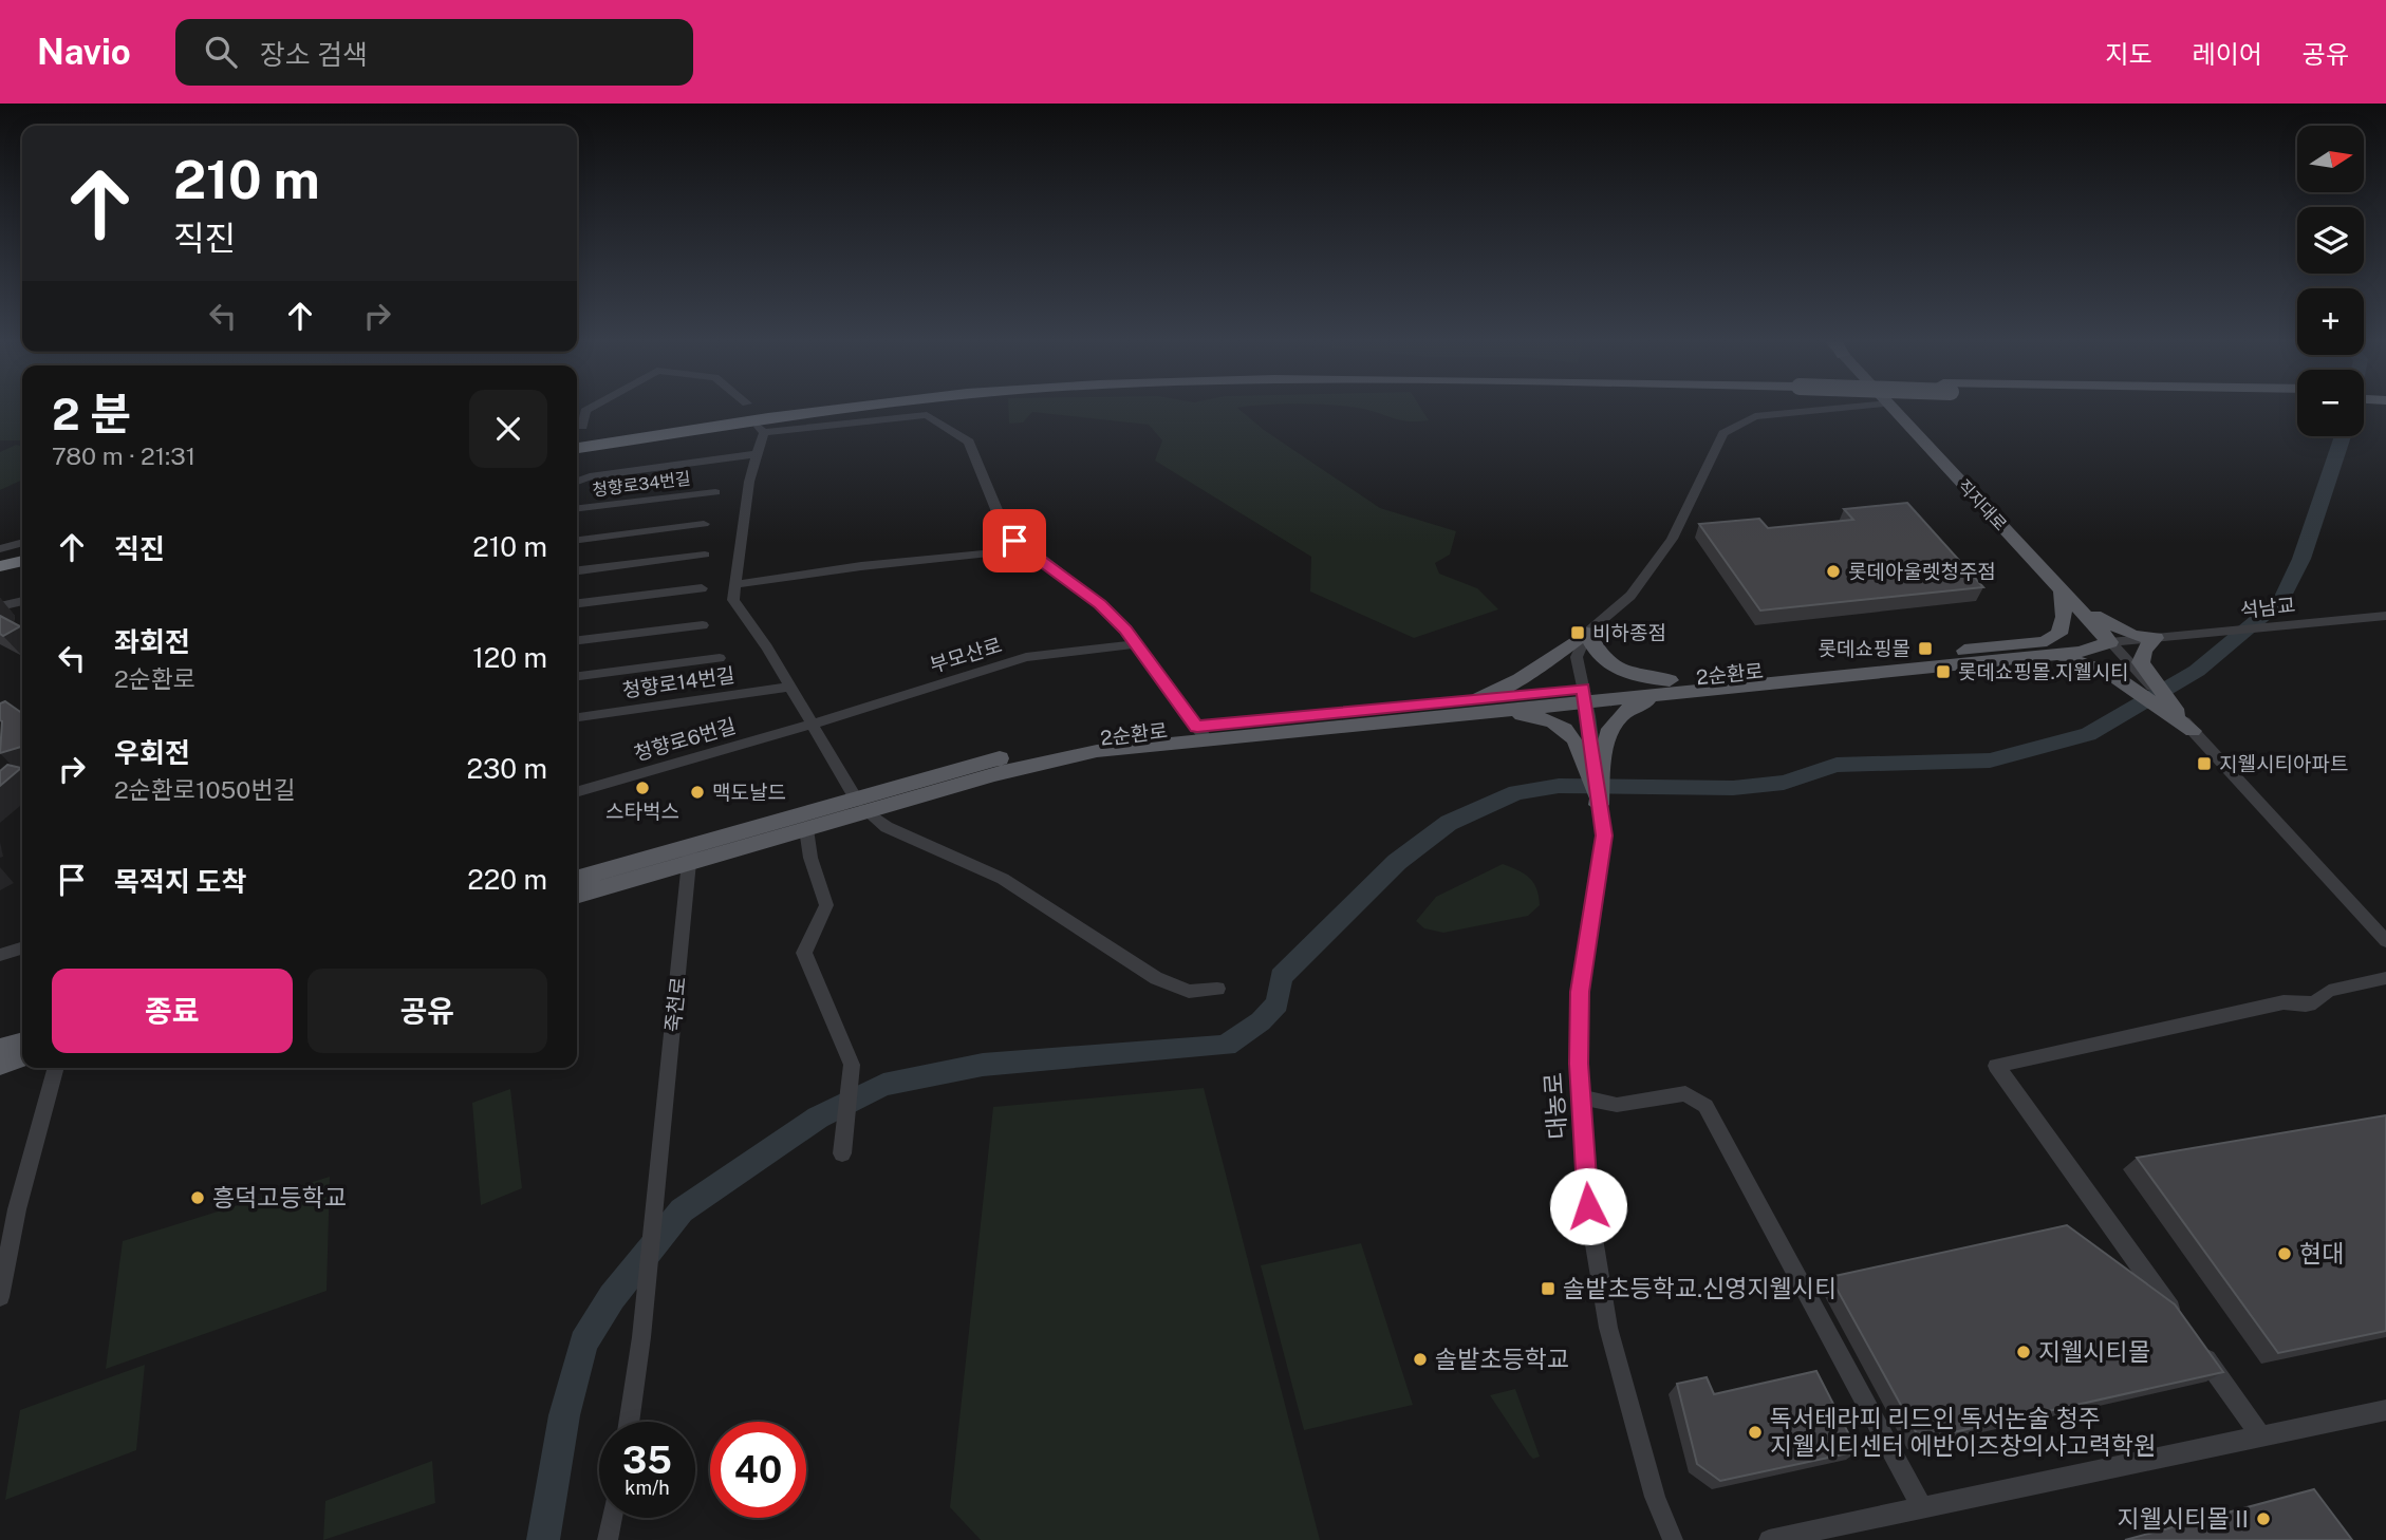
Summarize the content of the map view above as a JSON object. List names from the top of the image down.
{
  "streets": {
    "main road": ["직지대로", "2순환로"],
    "street": [
      "청향로34번길",
      "석남교",
      "부모산로",
      "청향로14번길",
      "청향로6번길",
      "죽천로",
      "대농로"
    ]
  },
  "crossings": [
    ["직지대로", "2순환로"],
    ["석남교", "2순환로"],
    ["부모산로", "청향로6번길"],
    ["2순환로", "죽천로"]
  ],
  "places": {
    "other": [
      "롯데아울렛청주점",
      "스타벅스",
      "맥도날드",
      "흥덕고등학교",
      "현대",
      "지웰시티몰",
      "솔밭초등학교",
      "독서테라피 리드인 독서논술 청주 지웰시티센터 에반이즈창의사고력학원",
      "지웰시티몰 II"
    ],
    "transit": [
      "비하종점",
      "롯데쇼핑몰",
      "롯데쇼핑몰.지웰시티",
      "지웰시티아파트",
      "솔밭초등학교.신영지웰시티"
    ]
  },
  "north": "right",
  "page": {
    "header": "Navio",
    "search": "장소 검색",
    "nav": ["지도", "레이어", "공유"],
    "map_buttons": ["+", "−"],
    "turn": ["210 m", "직진"],
    "heading": ["2 분", "780 m · 21:31"],
    "list": [
      {
        "name": "직진",
        "value": "210 m"
      },
      {
        "name": "좌회전",
        "note": "2순환로",
        "value": "120 m"
      },
      {
        "name": "우회전",
        "note": "2순환로1050번길",
        "value": "230 m"
      },
      {
        "name": "목적지 도착",
        "value": "220 m"
      }
    ],
    "buttons": ["종료", "공유"],
    "speed": "35 km/h",
    "limit": "40"
  }
}
